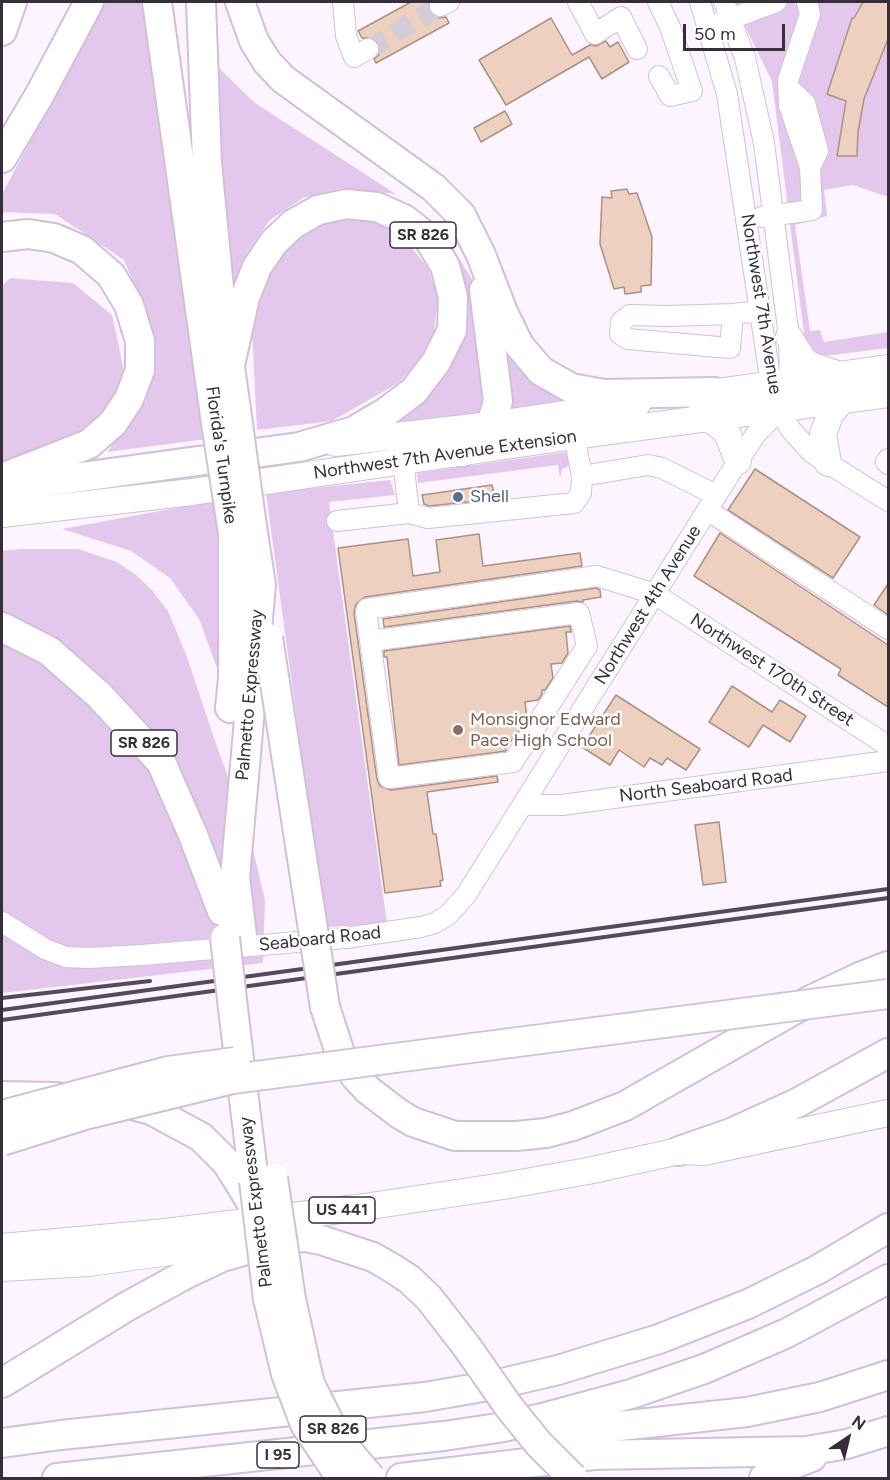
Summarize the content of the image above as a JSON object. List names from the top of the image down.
{
  "streets": {
    "highway": [
      "SR 826",
      "Florida's Turnpike",
      "Palmetto Expressway",
      "I 95"
    ],
    "main road": ["Northwest 7th Avenue Extension", "US 441"],
    "street": [
      "Northwest 7th Avenue",
      "Northwest 4th Avenue",
      "Northwest 170th Street",
      "North Seaboard Road",
      "Seaboard Road"
    ]
  },
  "crossings": [
    ["SR 826", "Florida's Turnpike"],
    ["SR 826", "Northwest 7th Avenue Extension"],
    ["SR 826", "Palmetto Expressway"],
    ["Northwest 7th Avenue", "Northwest 7th Avenue Extension"],
    ["Northwest 7th Avenue", "Northwest 4th Avenue"],
    ["Florida's Turnpike", "Palmetto Expressway"],
    ["Northwest 7th Avenue Extension", "Northwest 4th Avenue"],
    ["Northwest 4th Avenue", "Northwest 170th Street"],
    ["Northwest 4th Avenue", "North Seaboard Road"],
    ["Northwest 4th Avenue", "Seaboard Road"],
    ["North Seaboard Road", "Seaboard Road"]
  ],
  "places": ["Shell", "Monsignor Edward Pace High School"],
  "scale_bar": "50 m",
  "north": "top right"
}
